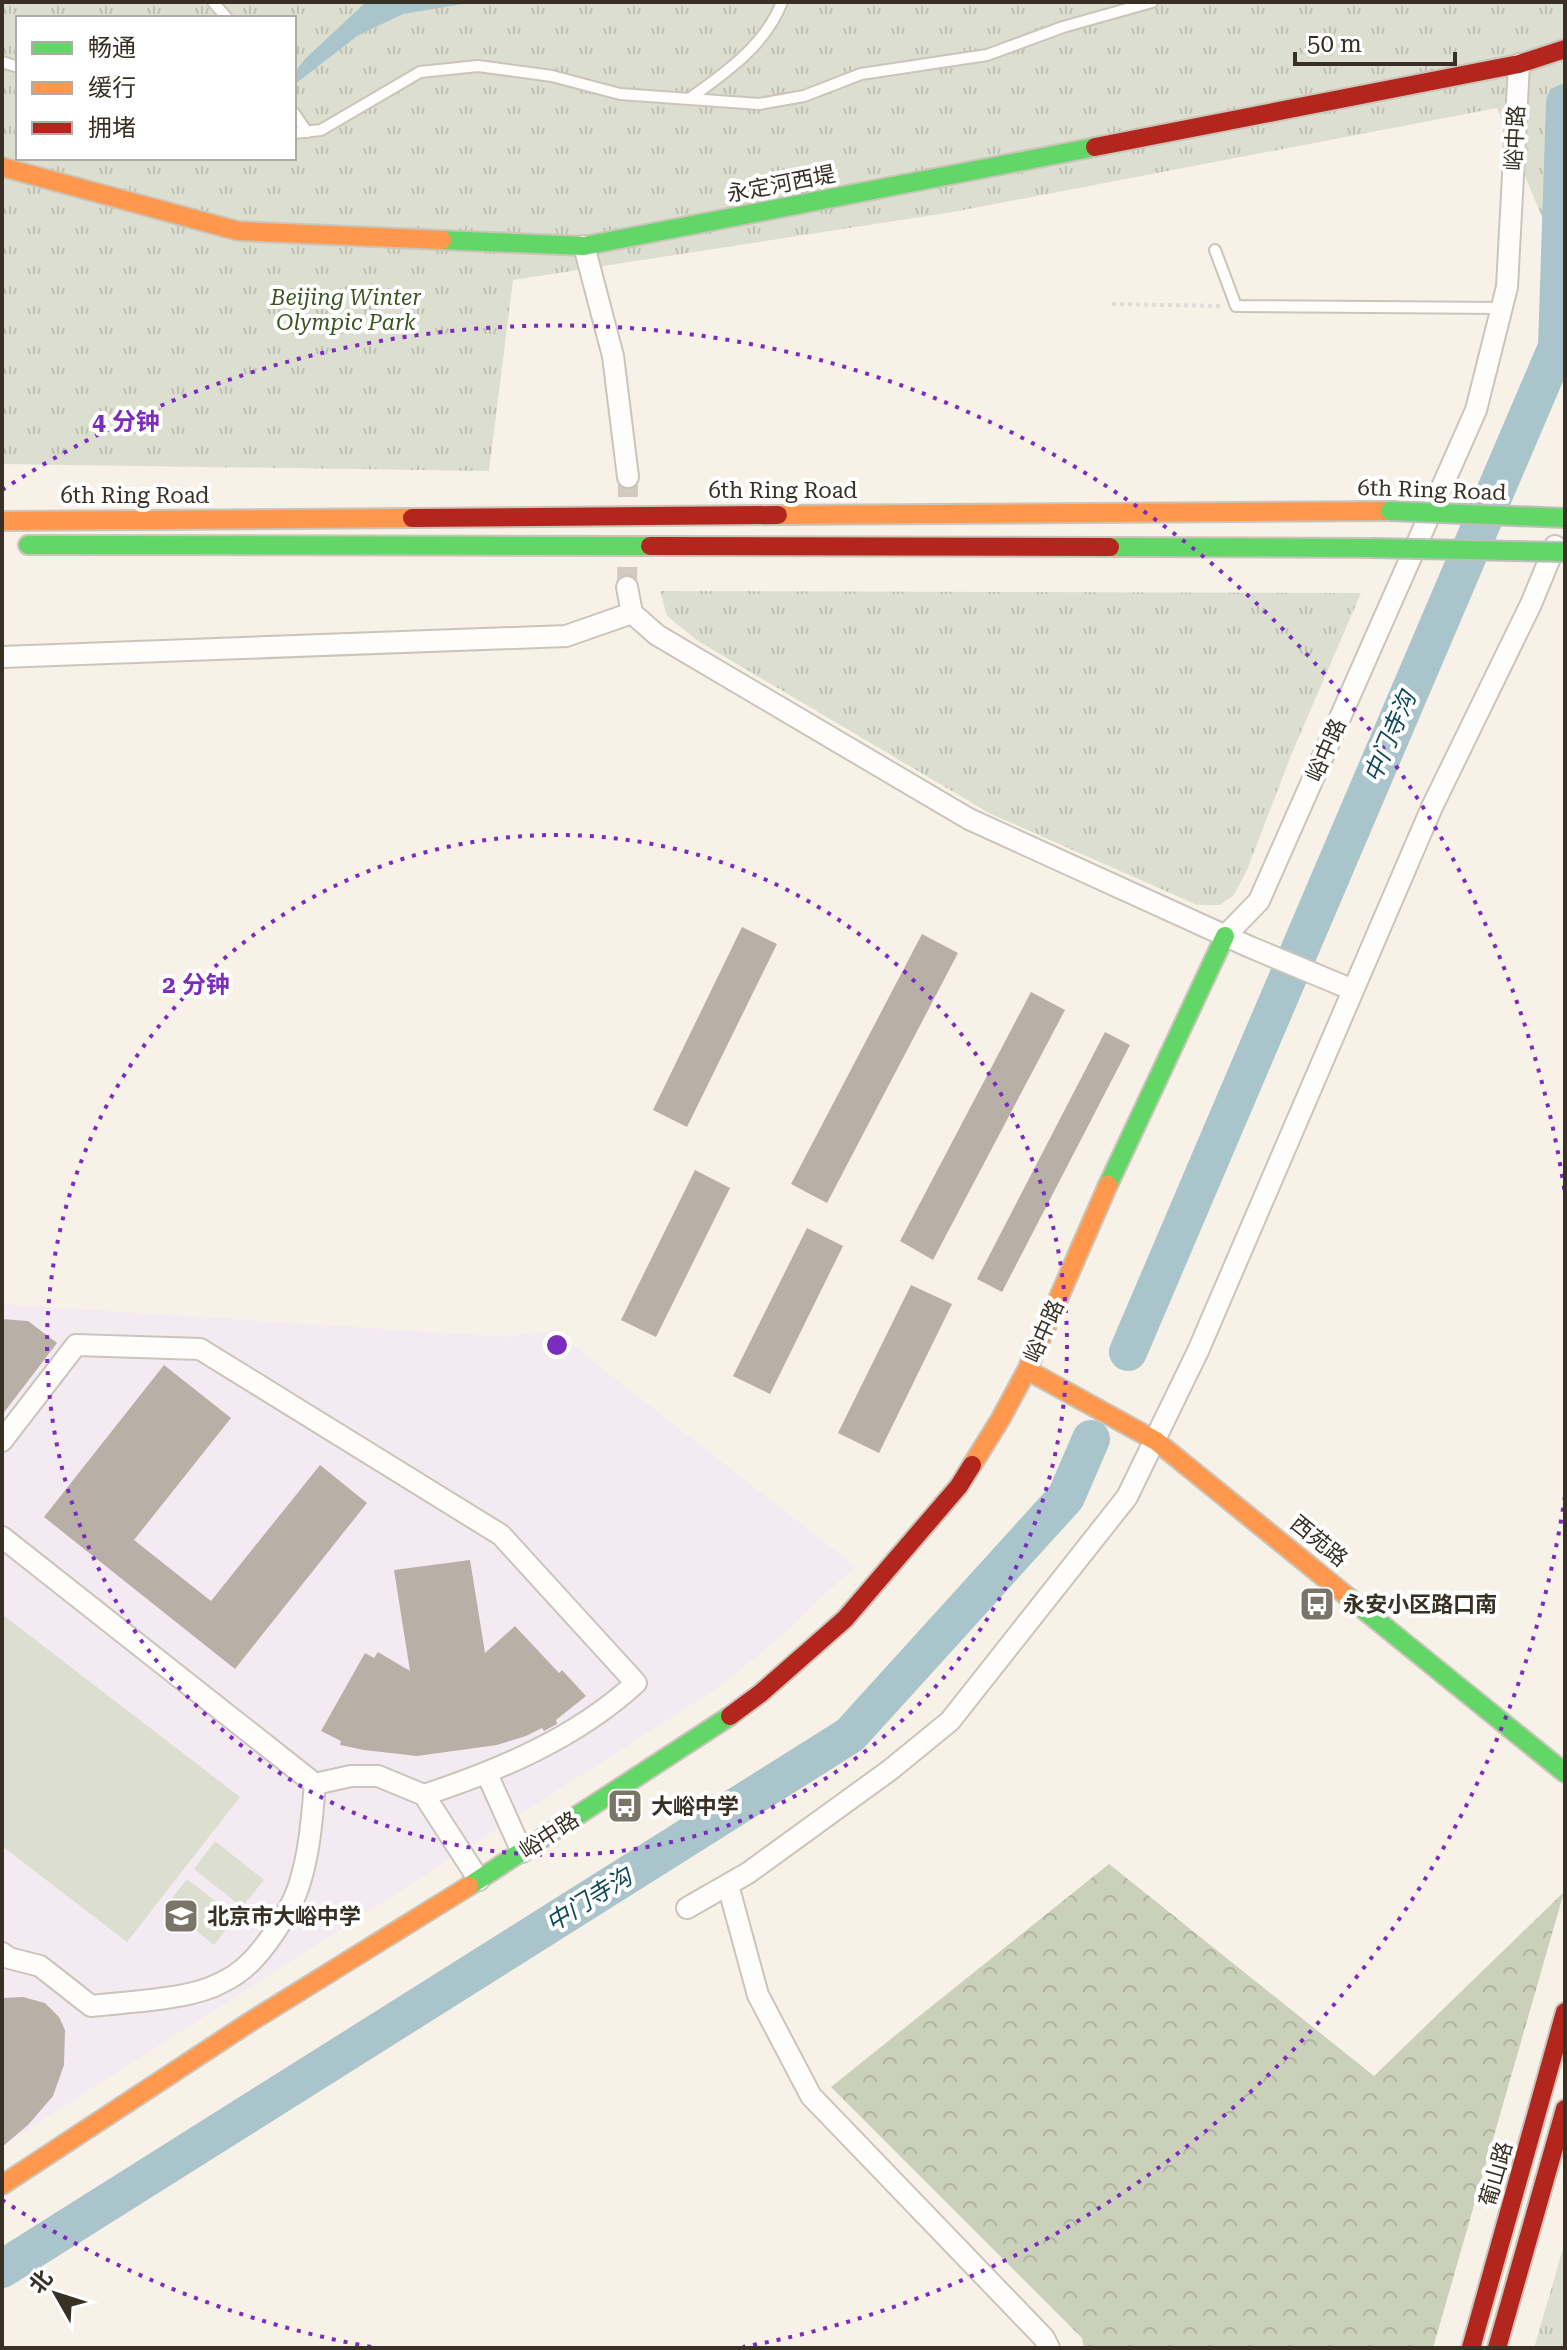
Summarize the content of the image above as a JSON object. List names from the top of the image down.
{
  "streets": {
    "main road": [
      "峪中路",
      "永定河西堤",
      "6th Ring Road",
      "西苑路",
      "葡山路"
    ]
  },
  "crossings": [
    ["峪中路", "永定河西堤"],
    ["峪中路", "西苑路"]
  ],
  "water": ["中门寺沟"],
  "parks": ["Beijing Winter Olympic Park"],
  "places": {
    "bus stop": ["永安小区路口南", "大峪中学"],
    "school or university": ["北京市大峪中学"]
  },
  "legend": ["畅通", "缓行", "拥堵"],
  "scale_bar": "50 m",
  "north": "top left",
  "rings": ["4 分钟", "2 分钟"]
}
